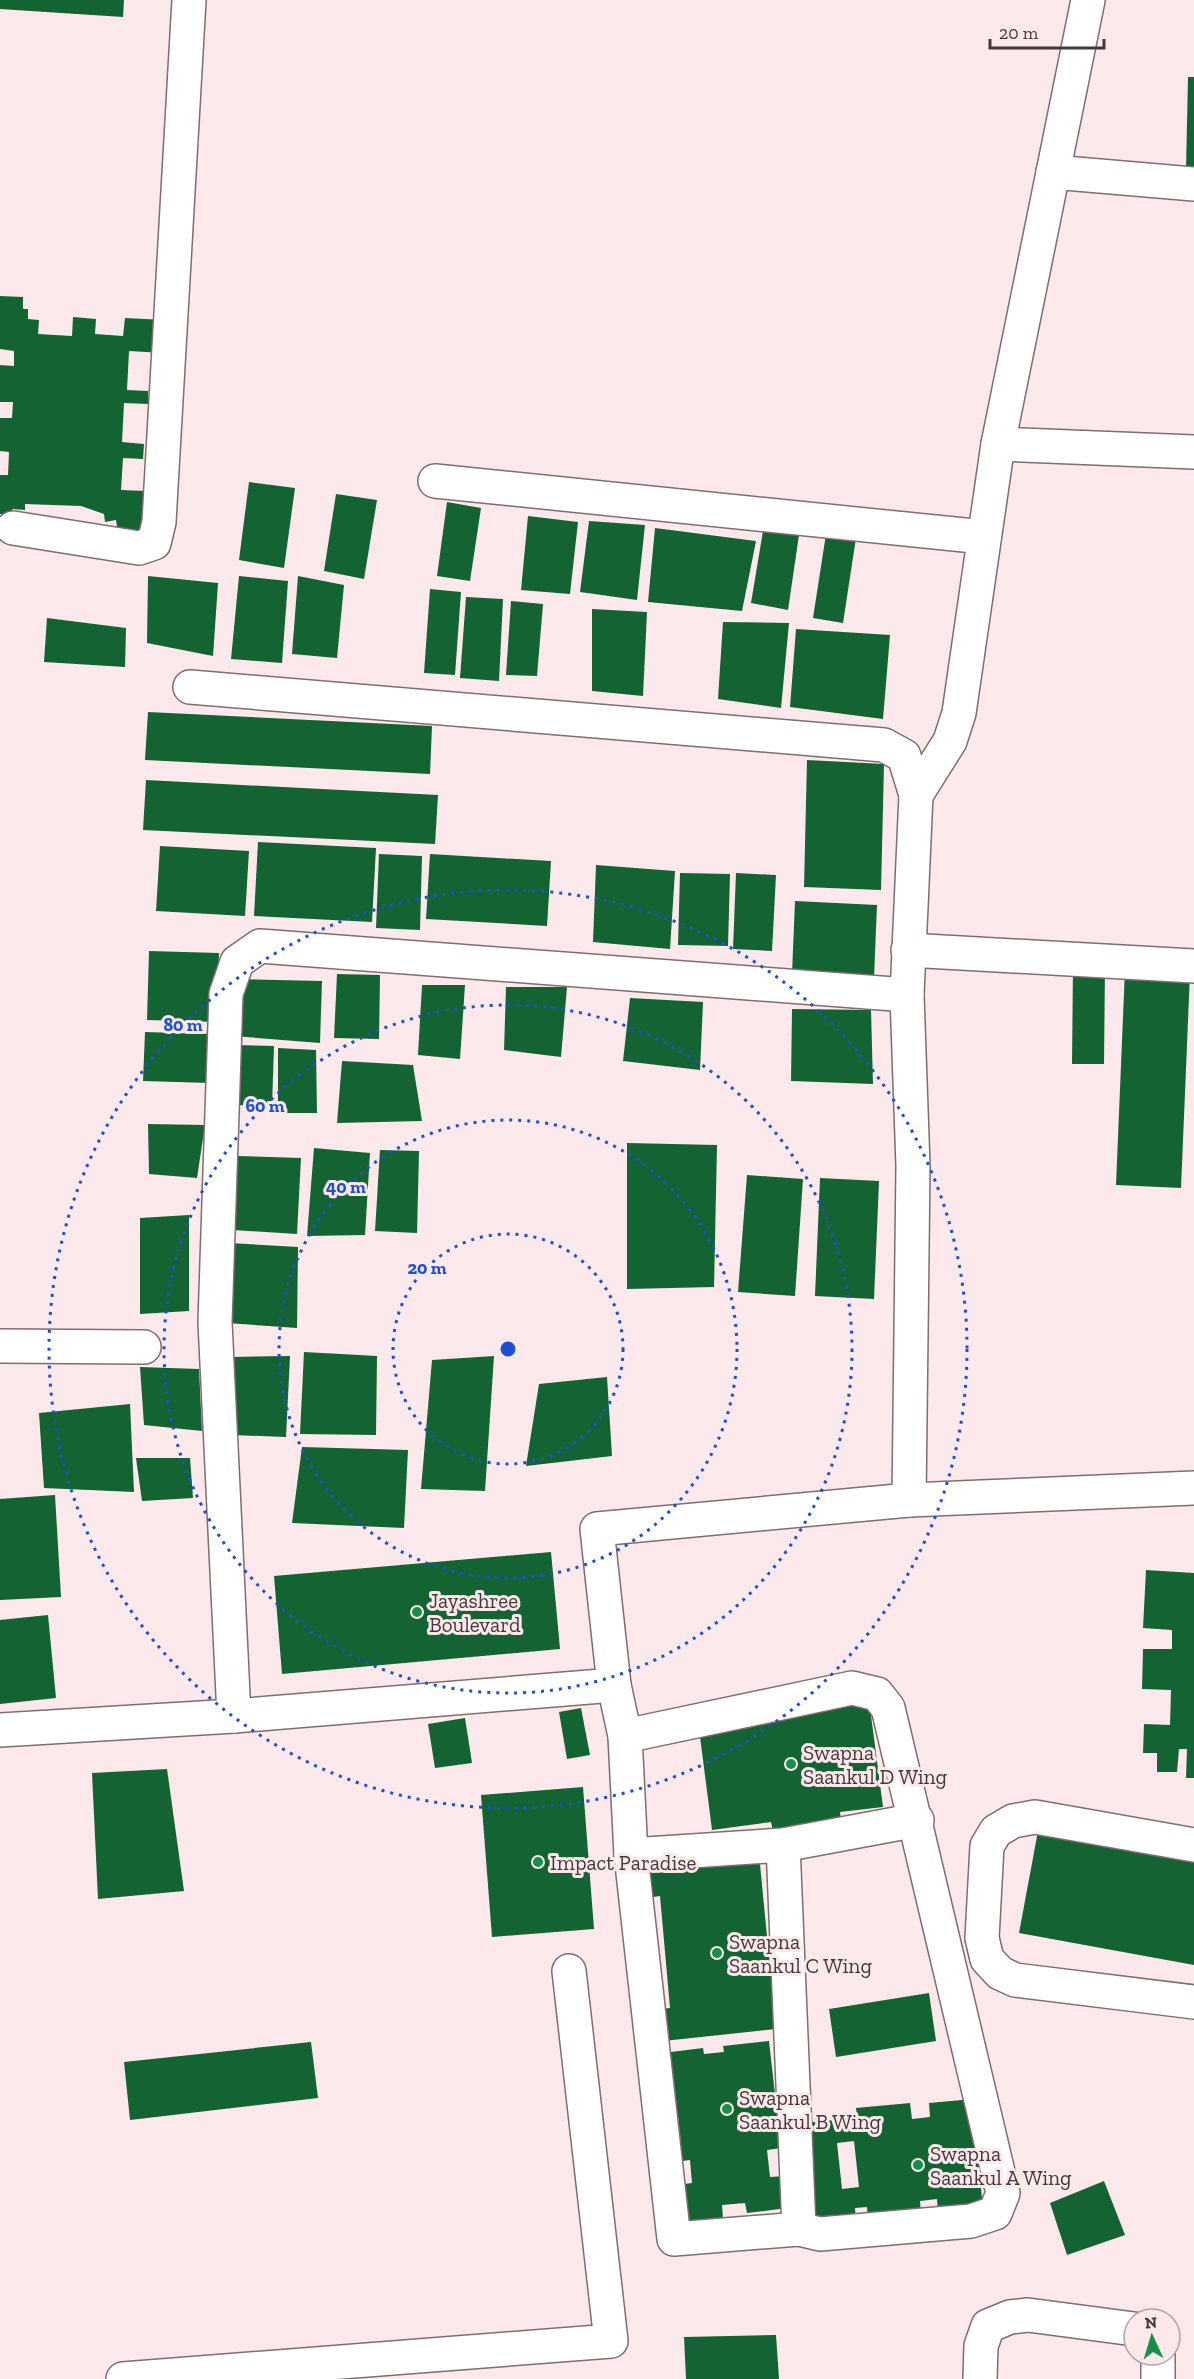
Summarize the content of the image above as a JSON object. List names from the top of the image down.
{
  "places": [
    "Jayashree Boulevard",
    "Swapna Saankul D Wing",
    "Impact Paradise",
    "Swapna Saankul C Wing",
    "Swapna Saankul B Wing",
    "Swapna Saankul A Wing"
  ],
  "scale_bar": "20 m",
  "north": "top",
  "rings": [
    "80 m",
    "60 m",
    "40 m",
    "20 m"
  ]
}
